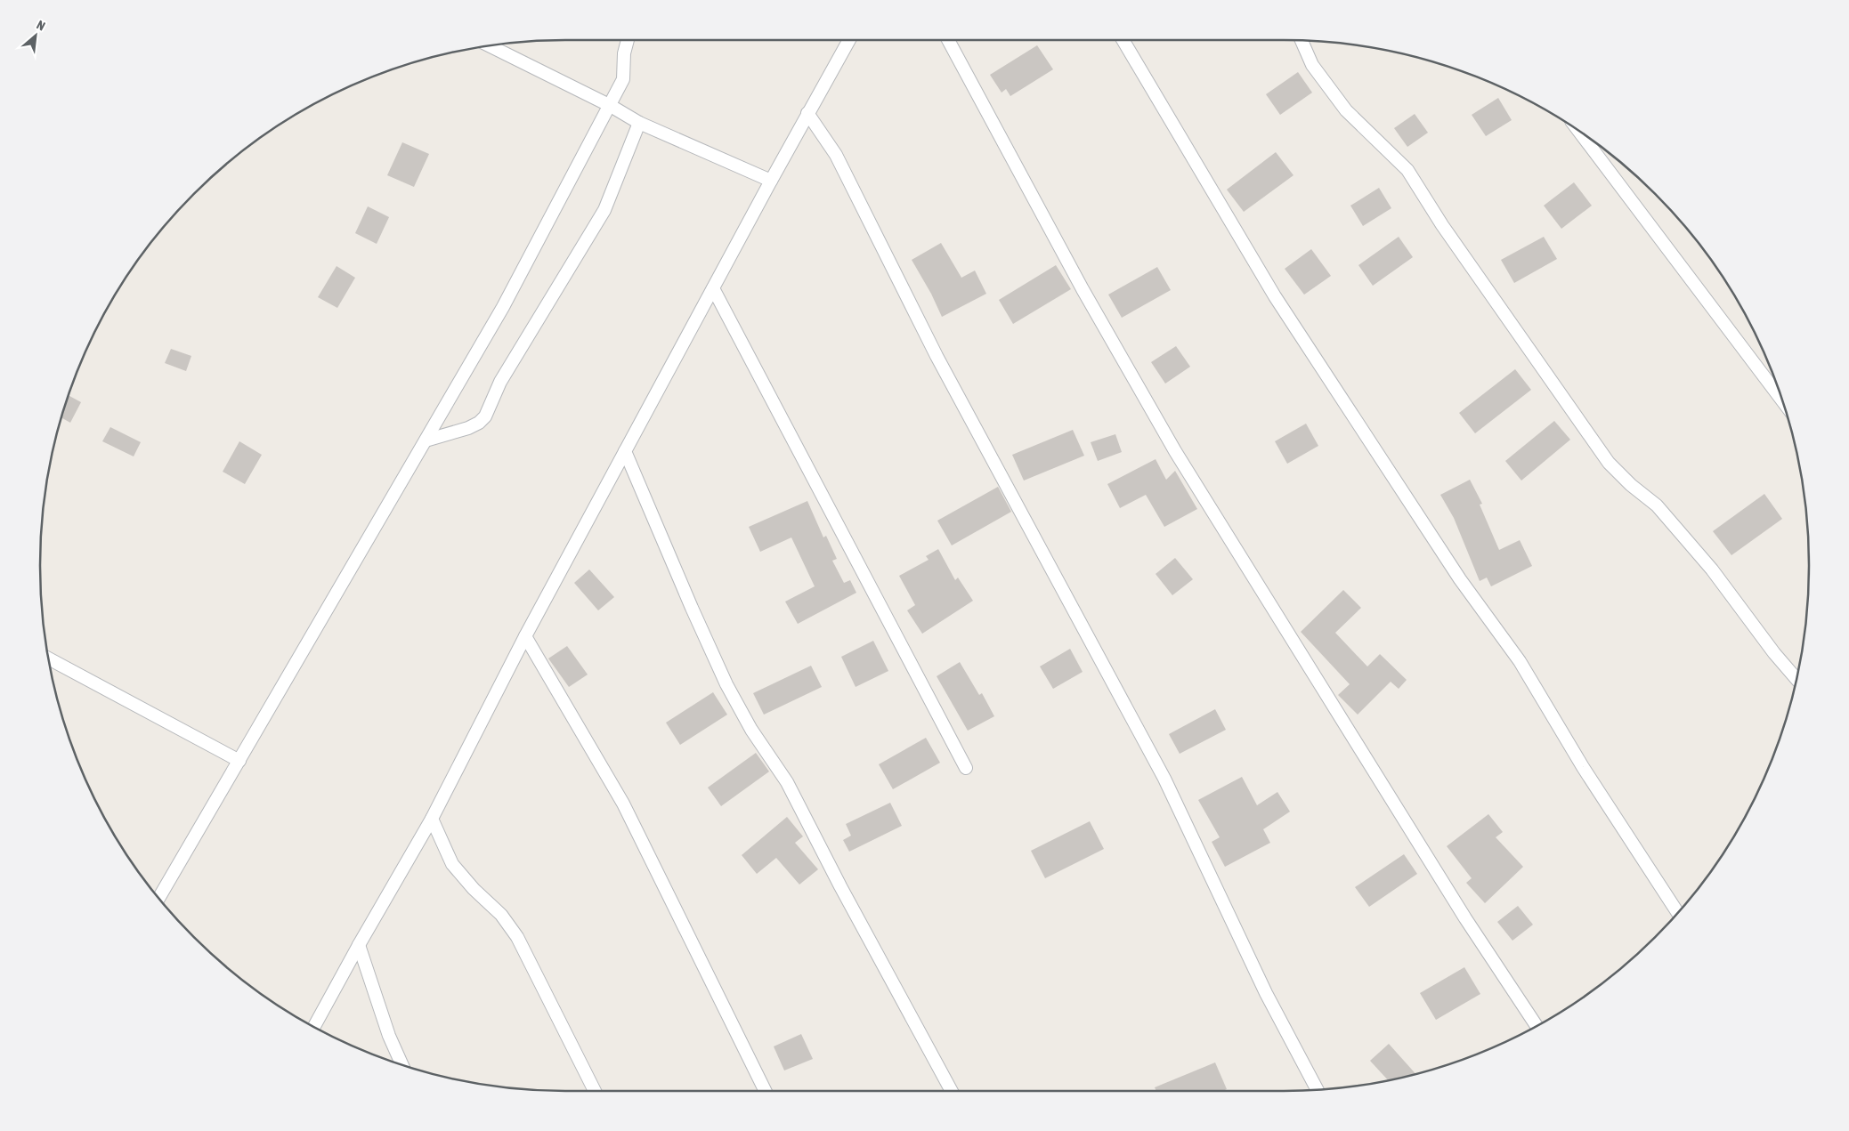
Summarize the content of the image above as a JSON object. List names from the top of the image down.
{
  "north": "top right"
}
